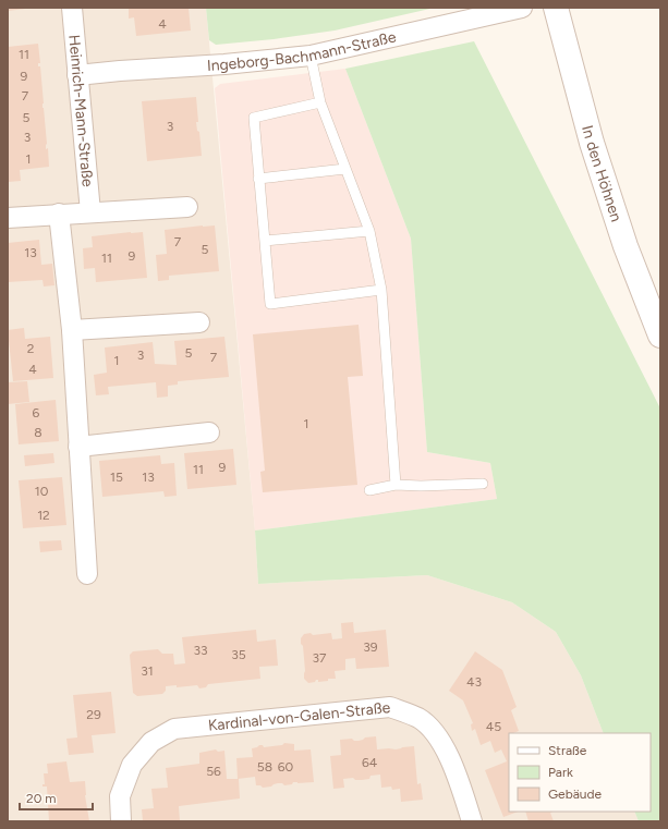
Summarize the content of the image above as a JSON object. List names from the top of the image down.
{
  "streets": {
    "street": [
      "Ingeborg-Bachmann-Straße",
      "Heinrich-Mann-Straße",
      "In den Höhnen",
      "Kardinal-von-Galen-Straße"
    ]
  },
  "crossings": [
    ["Ingeborg-Bachmann-Straße", "Heinrich-Mann-Straße"]
  ],
  "house_numbers": [
    "4",
    "11",
    "9",
    "7",
    "5",
    "3",
    "3",
    "1",
    "7",
    "5",
    "13",
    "9",
    "11",
    "2",
    "5",
    "3",
    "7",
    "1",
    "4",
    "6",
    "1",
    "8",
    "9",
    "11",
    "15",
    "13",
    "10",
    "12",
    "39",
    "33",
    "35",
    "37",
    "31",
    "43",
    "29",
    "45",
    "64",
    "58",
    "60",
    "56"
  ],
  "legend": ["Straße", "Park", "Gebäude"],
  "scale_bar": "20 m"
}
